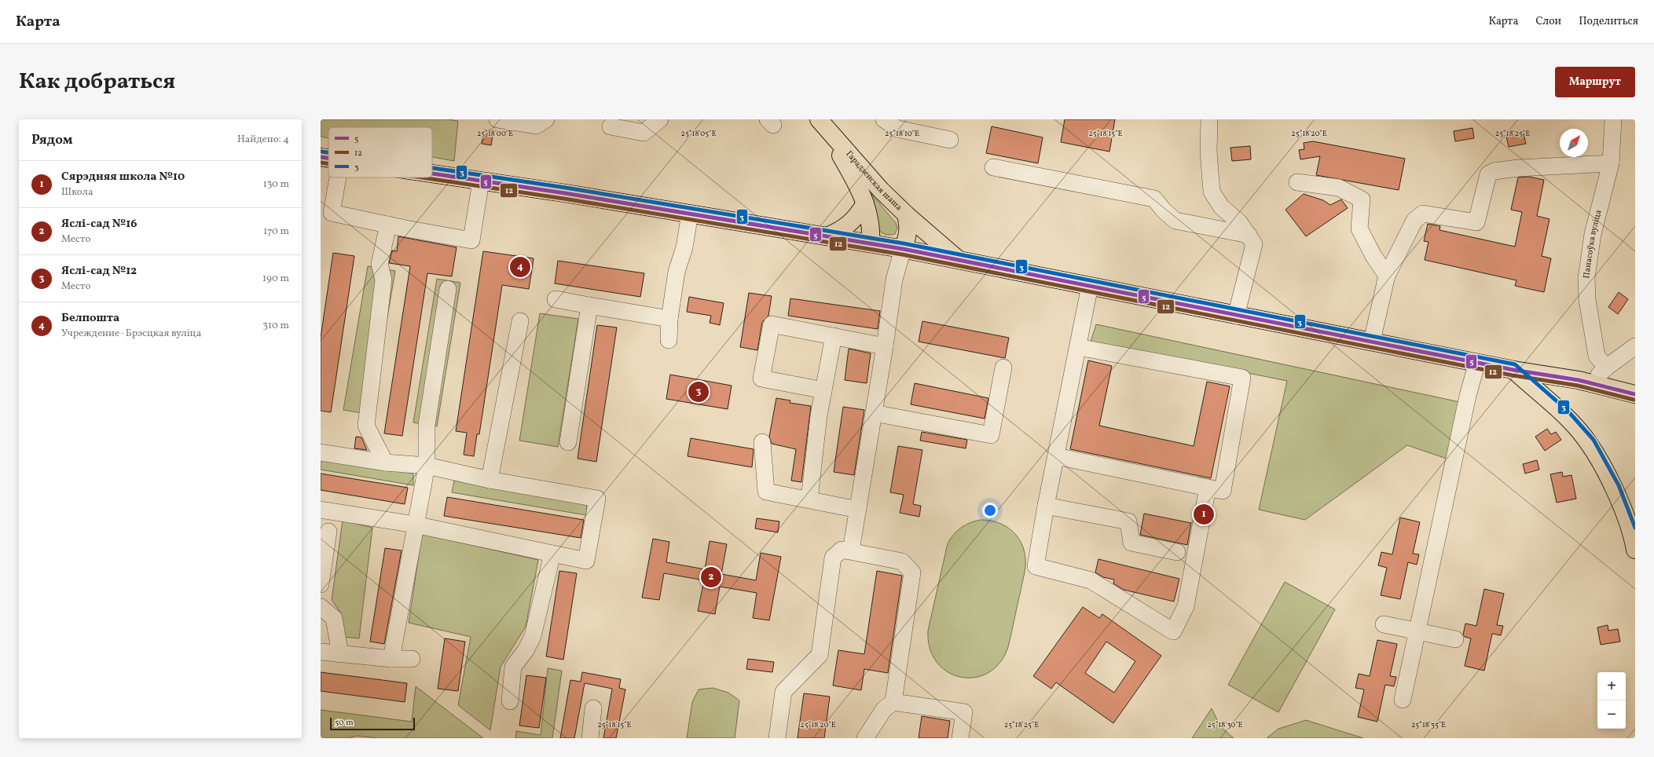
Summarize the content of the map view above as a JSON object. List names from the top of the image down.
{
  "streets": {
    "main road": ["Гарадзенская шаша"],
    "street": ["Панасоўка вуліца"]
  },
  "lines": ["transit line 3", "transit line 5", "transit line 12"],
  "legend": ["5", "12", "3"],
  "scale_bar": "50 m",
  "north": "top right",
  "page": {
    "header": "Карта",
    "nav": ["Карта", "Слои", "Поделиться"],
    "title": "Как добраться",
    "buttons": "Маршрут",
    "heading": ["Рядом", "Найдено: 4"],
    "list": [
      {
        "mark": "1",
        "name": "Сярэдняя школа №10",
        "note": "Школа",
        "value": "130 m"
      },
      {
        "mark": "2",
        "name": "Яслі-сад №16",
        "note": "Место",
        "value": "170 m"
      },
      {
        "mark": "3",
        "name": "Яслі-сад №12",
        "note": "Место",
        "value": "190 m"
      },
      {
        "mark": "4",
        "name": "Белпошта",
        "note": "Учреждение · Брэсцкая вуліца",
        "value": "310 m"
      }
    ],
    "pins": [
      "4",
      "3",
      "1",
      "2"
    ],
    "map_buttons": ["+", "−"],
    "scale": "50 m"
  },
  "coordinates": [
    "25°18'00\"E",
    "25°18'05\"E",
    "25°18'10\"E",
    "25°18'15\"E",
    "25°18'20\"E",
    "25°18'25\"E",
    "25°18'30\"E",
    "25°18'35\"E"
  ]
}
